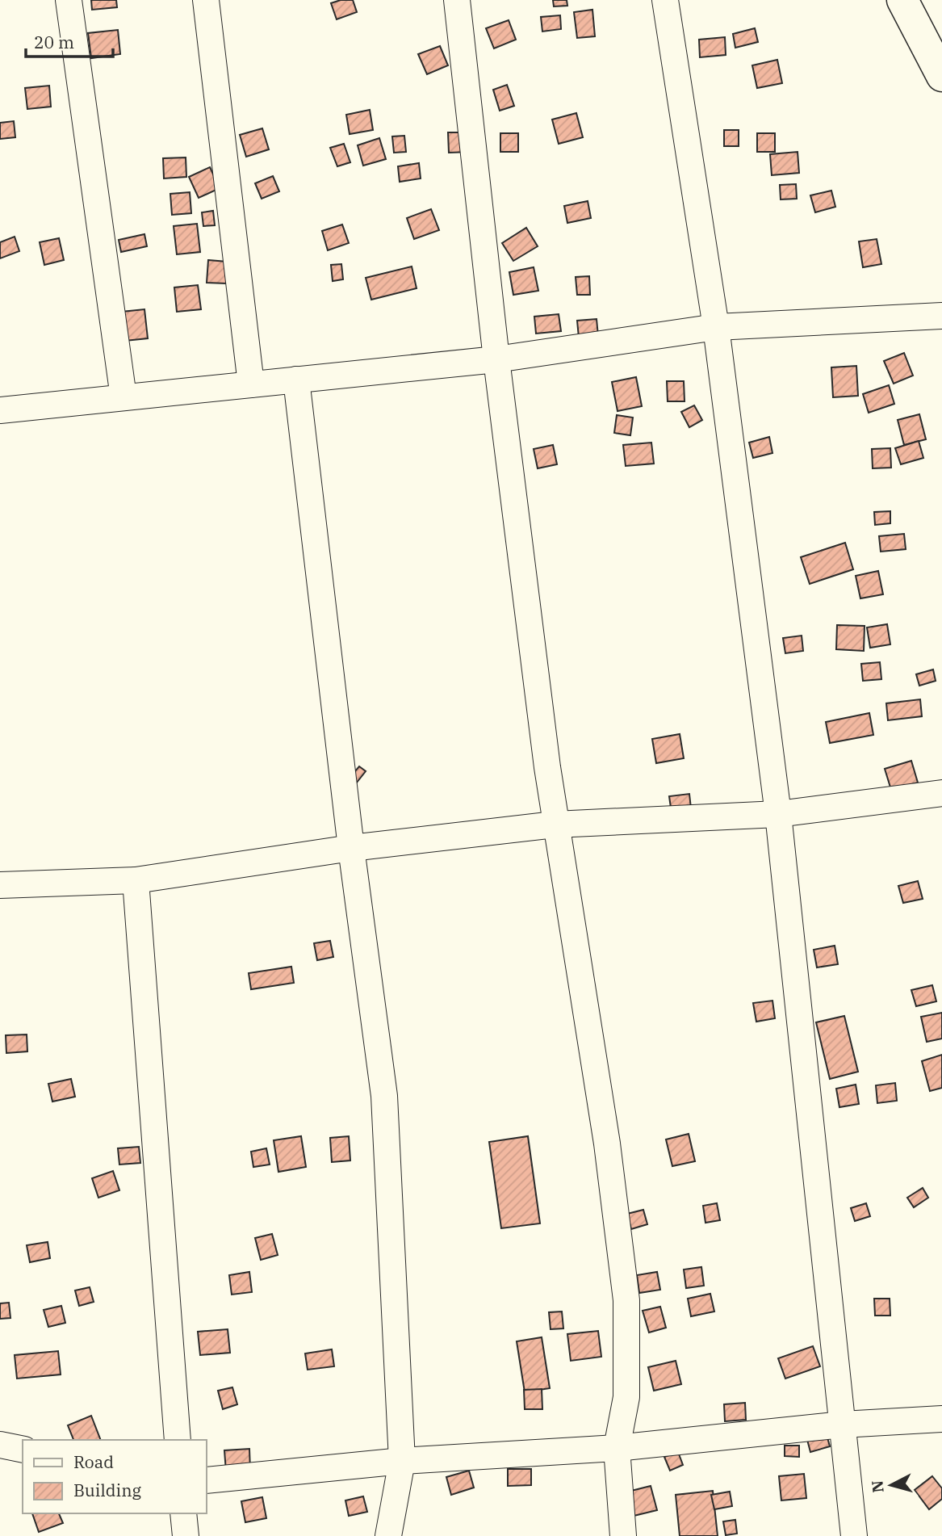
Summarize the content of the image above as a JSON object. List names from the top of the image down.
{
  "legend": ["Road", "Building"],
  "scale_bar": "20 m",
  "north": "left"
}
